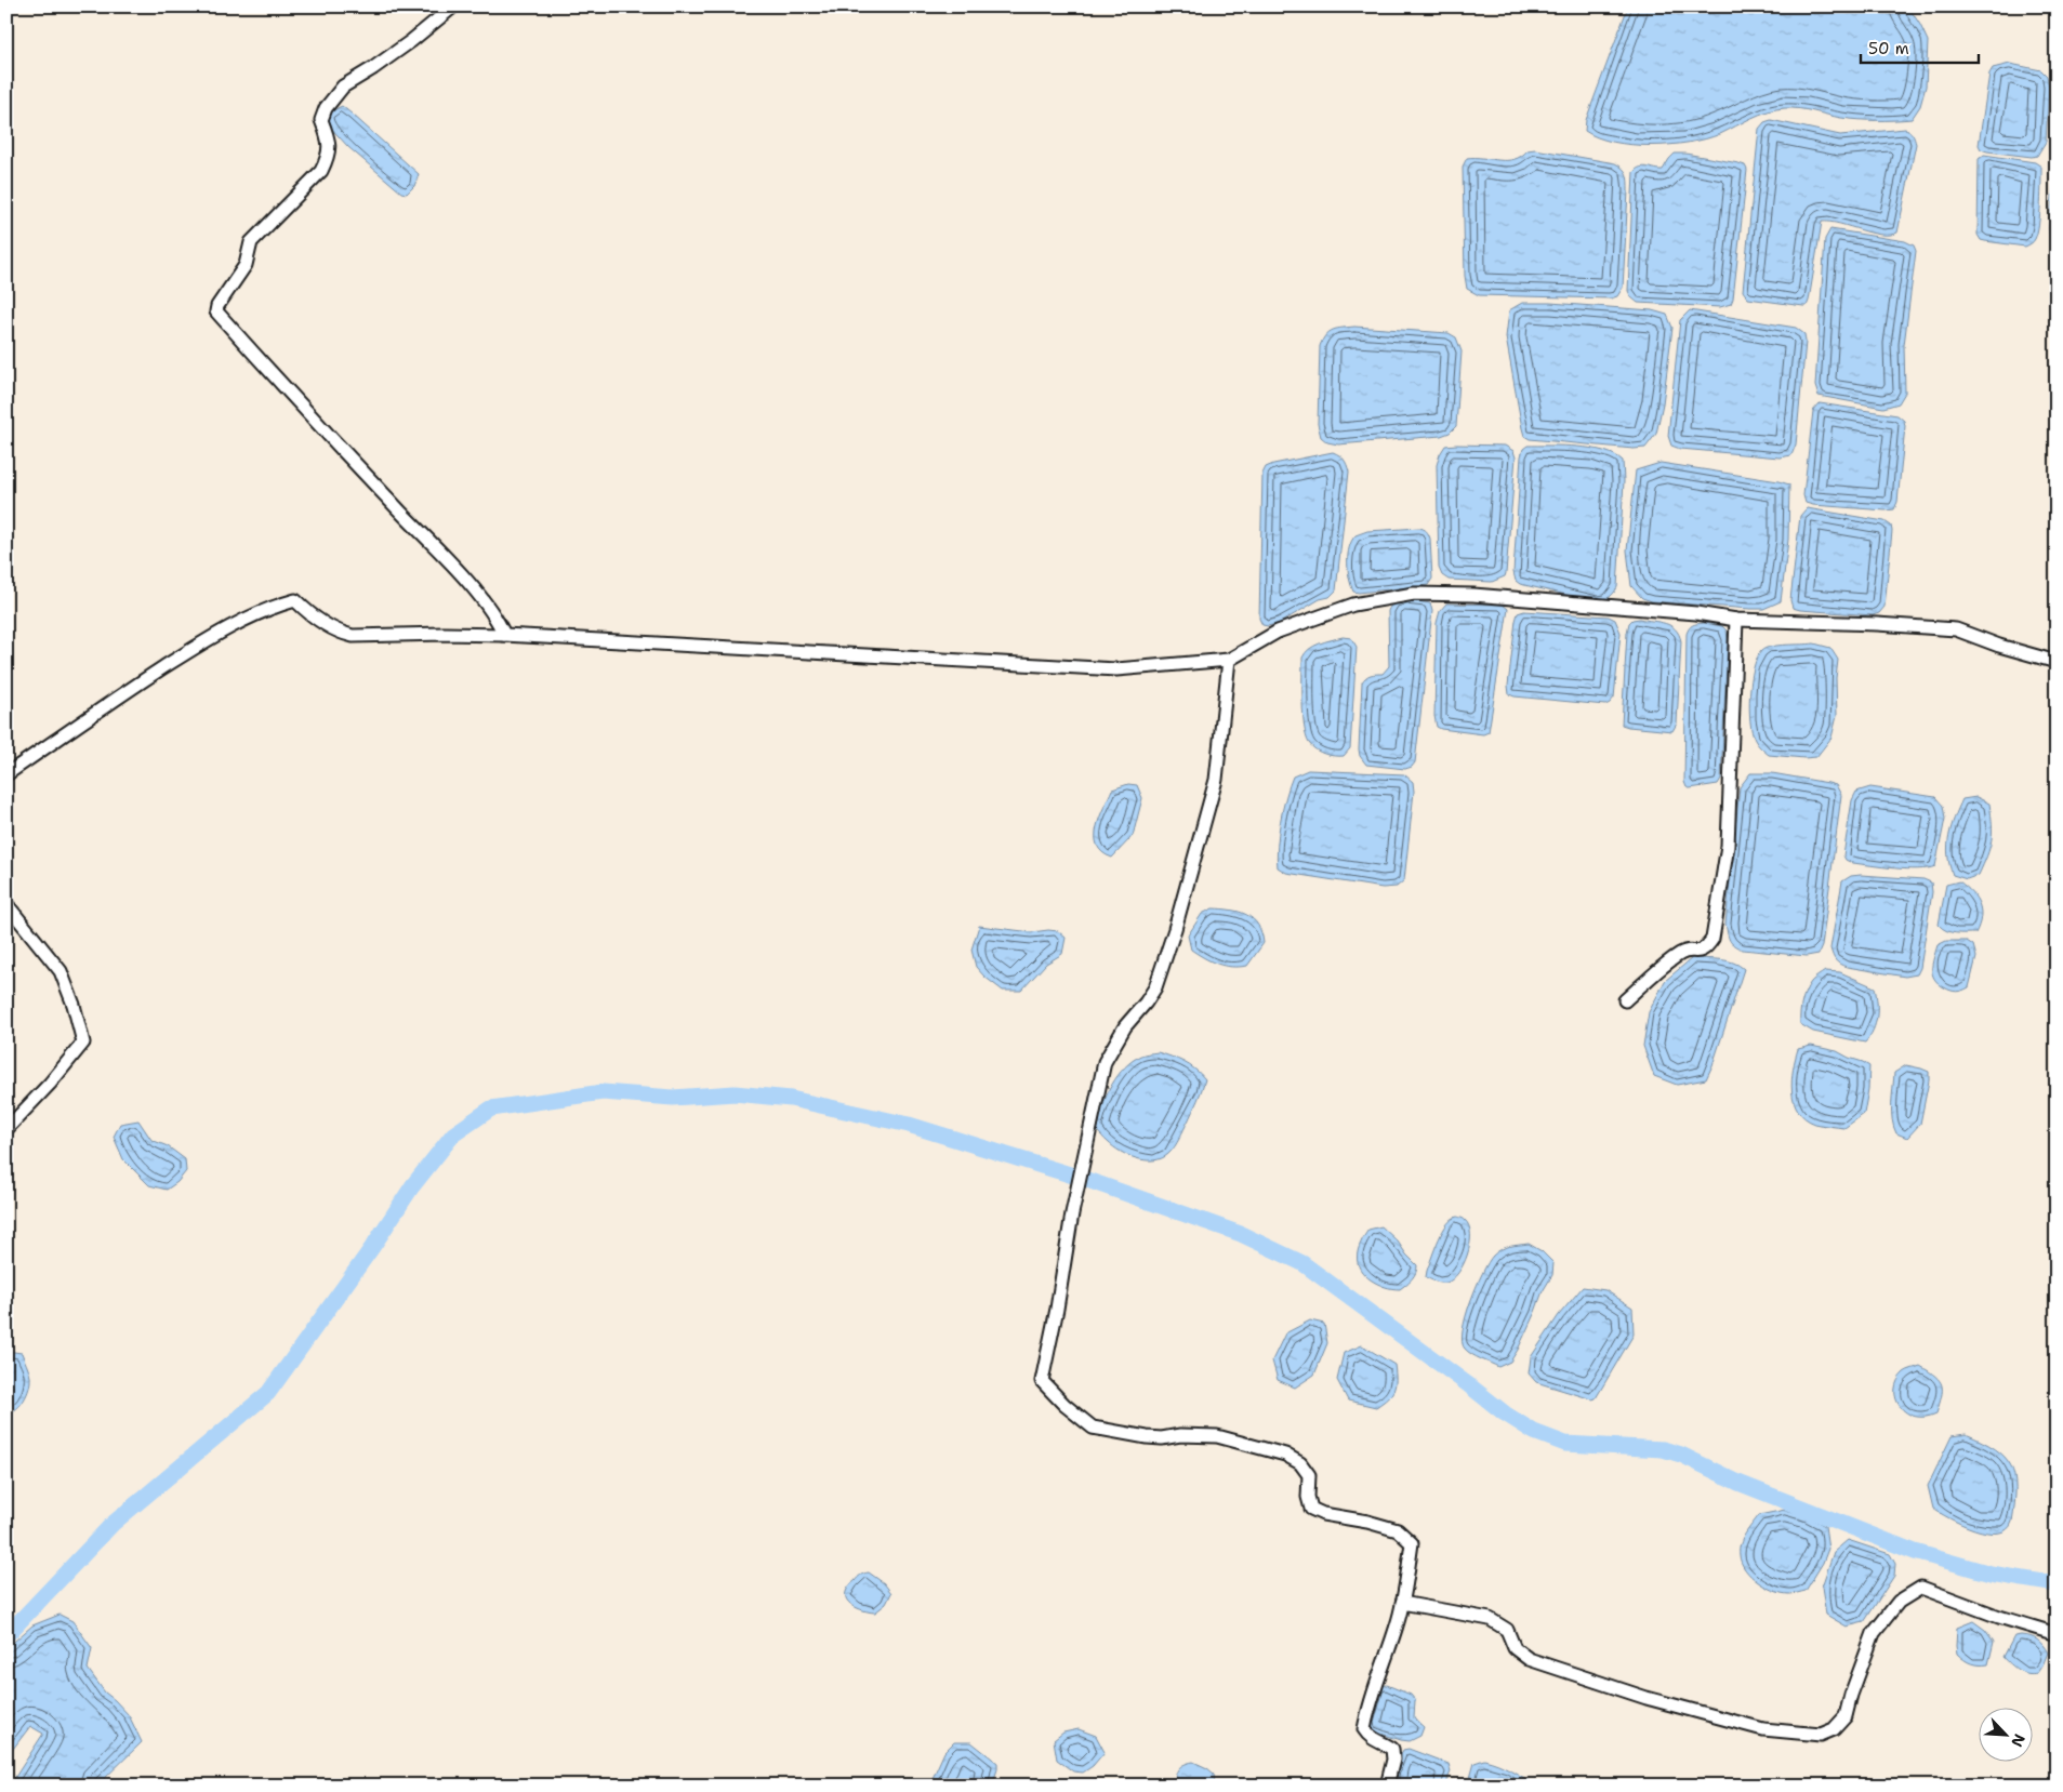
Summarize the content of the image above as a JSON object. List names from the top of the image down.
{
  "scale_bar": "50 m",
  "north": "bottom right"
}
